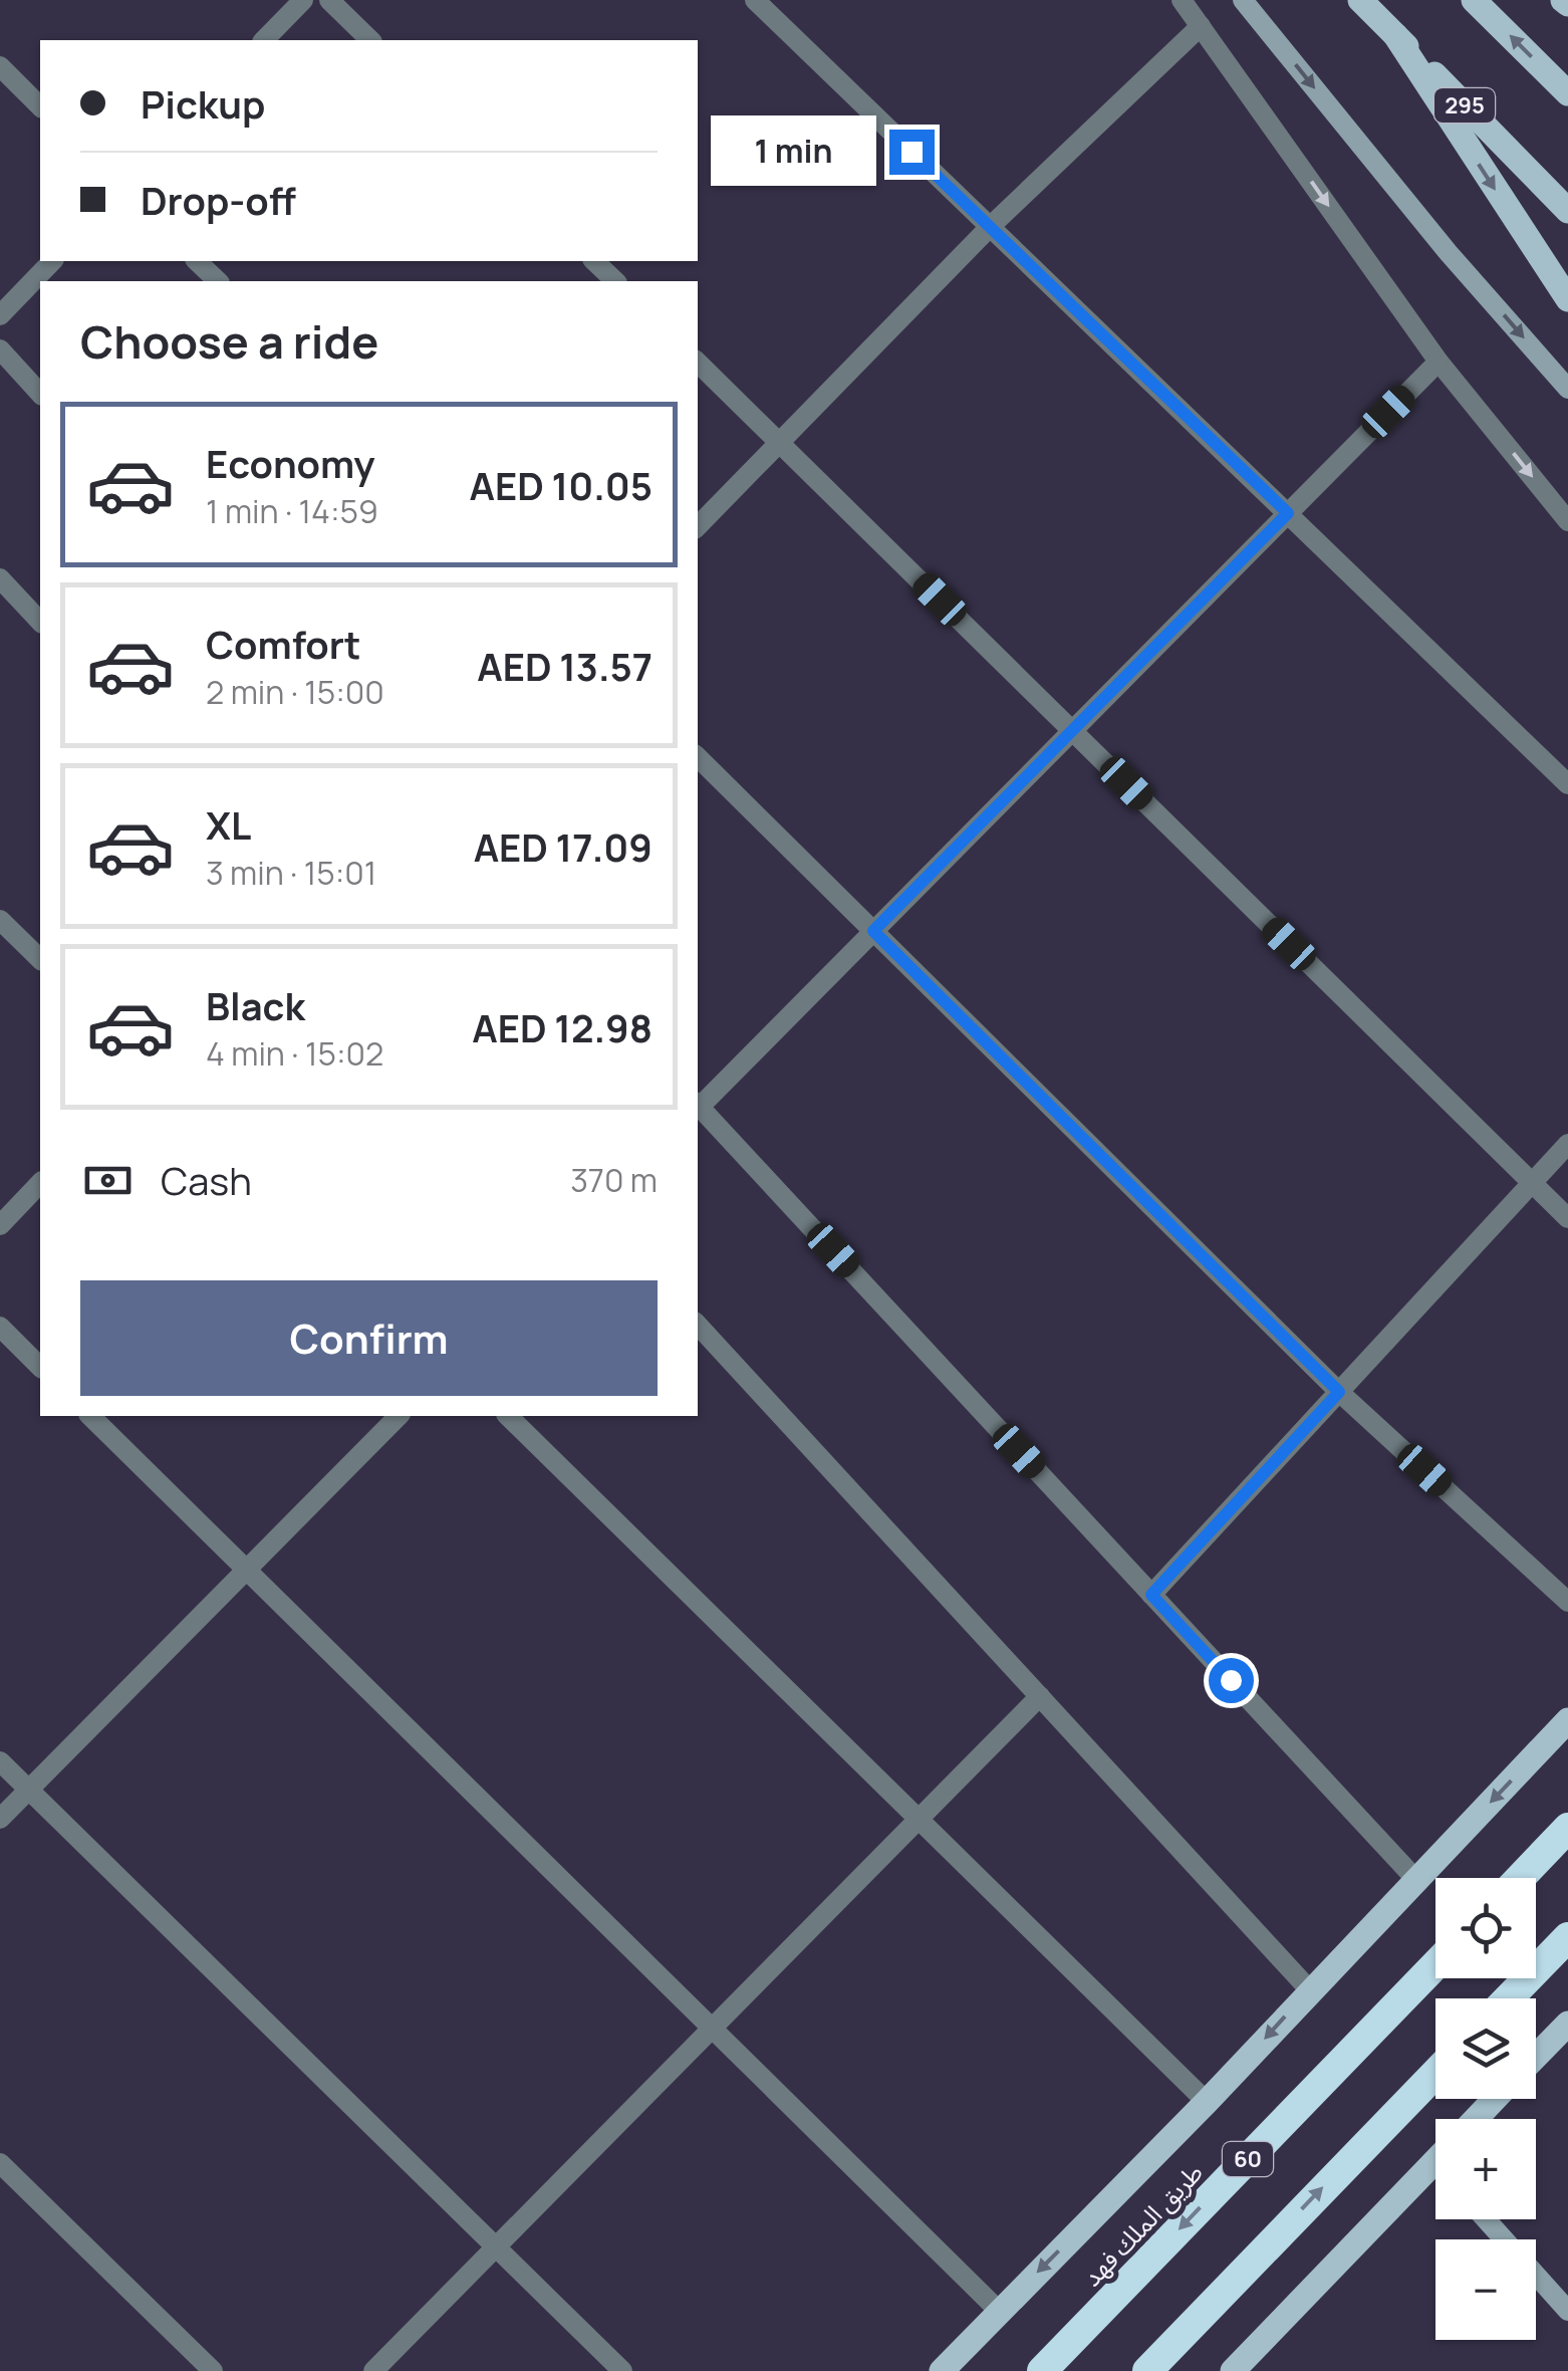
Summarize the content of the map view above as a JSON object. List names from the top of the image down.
{
  "streets": {
    "highway": ["60", "طريق الملك فهد"],
    "main road": ["295"]
  },
  "page": {
    "banner": ["Pickup", "Drop-off"],
    "bubble": "1 min",
    "heading": "Choose a ride",
    "list": [
      {
        "name": "Economy",
        "note": "1 min · 14:59",
        "value": "AED 10.05"
      },
      {
        "name": "Comfort",
        "note": "2 min · 15:00",
        "value": "AED 13.57"
      },
      {
        "name": "XL",
        "note": "3 min · 15:01",
        "value": "AED 17.09"
      },
      {
        "name": "Black",
        "note": "4 min · 15:02",
        "value": "AED 12.98"
      }
    ],
    "pay": ["Cash", "370 m"],
    "buttons": "Confirm",
    "map_buttons": ["+", "−"]
  }
}
